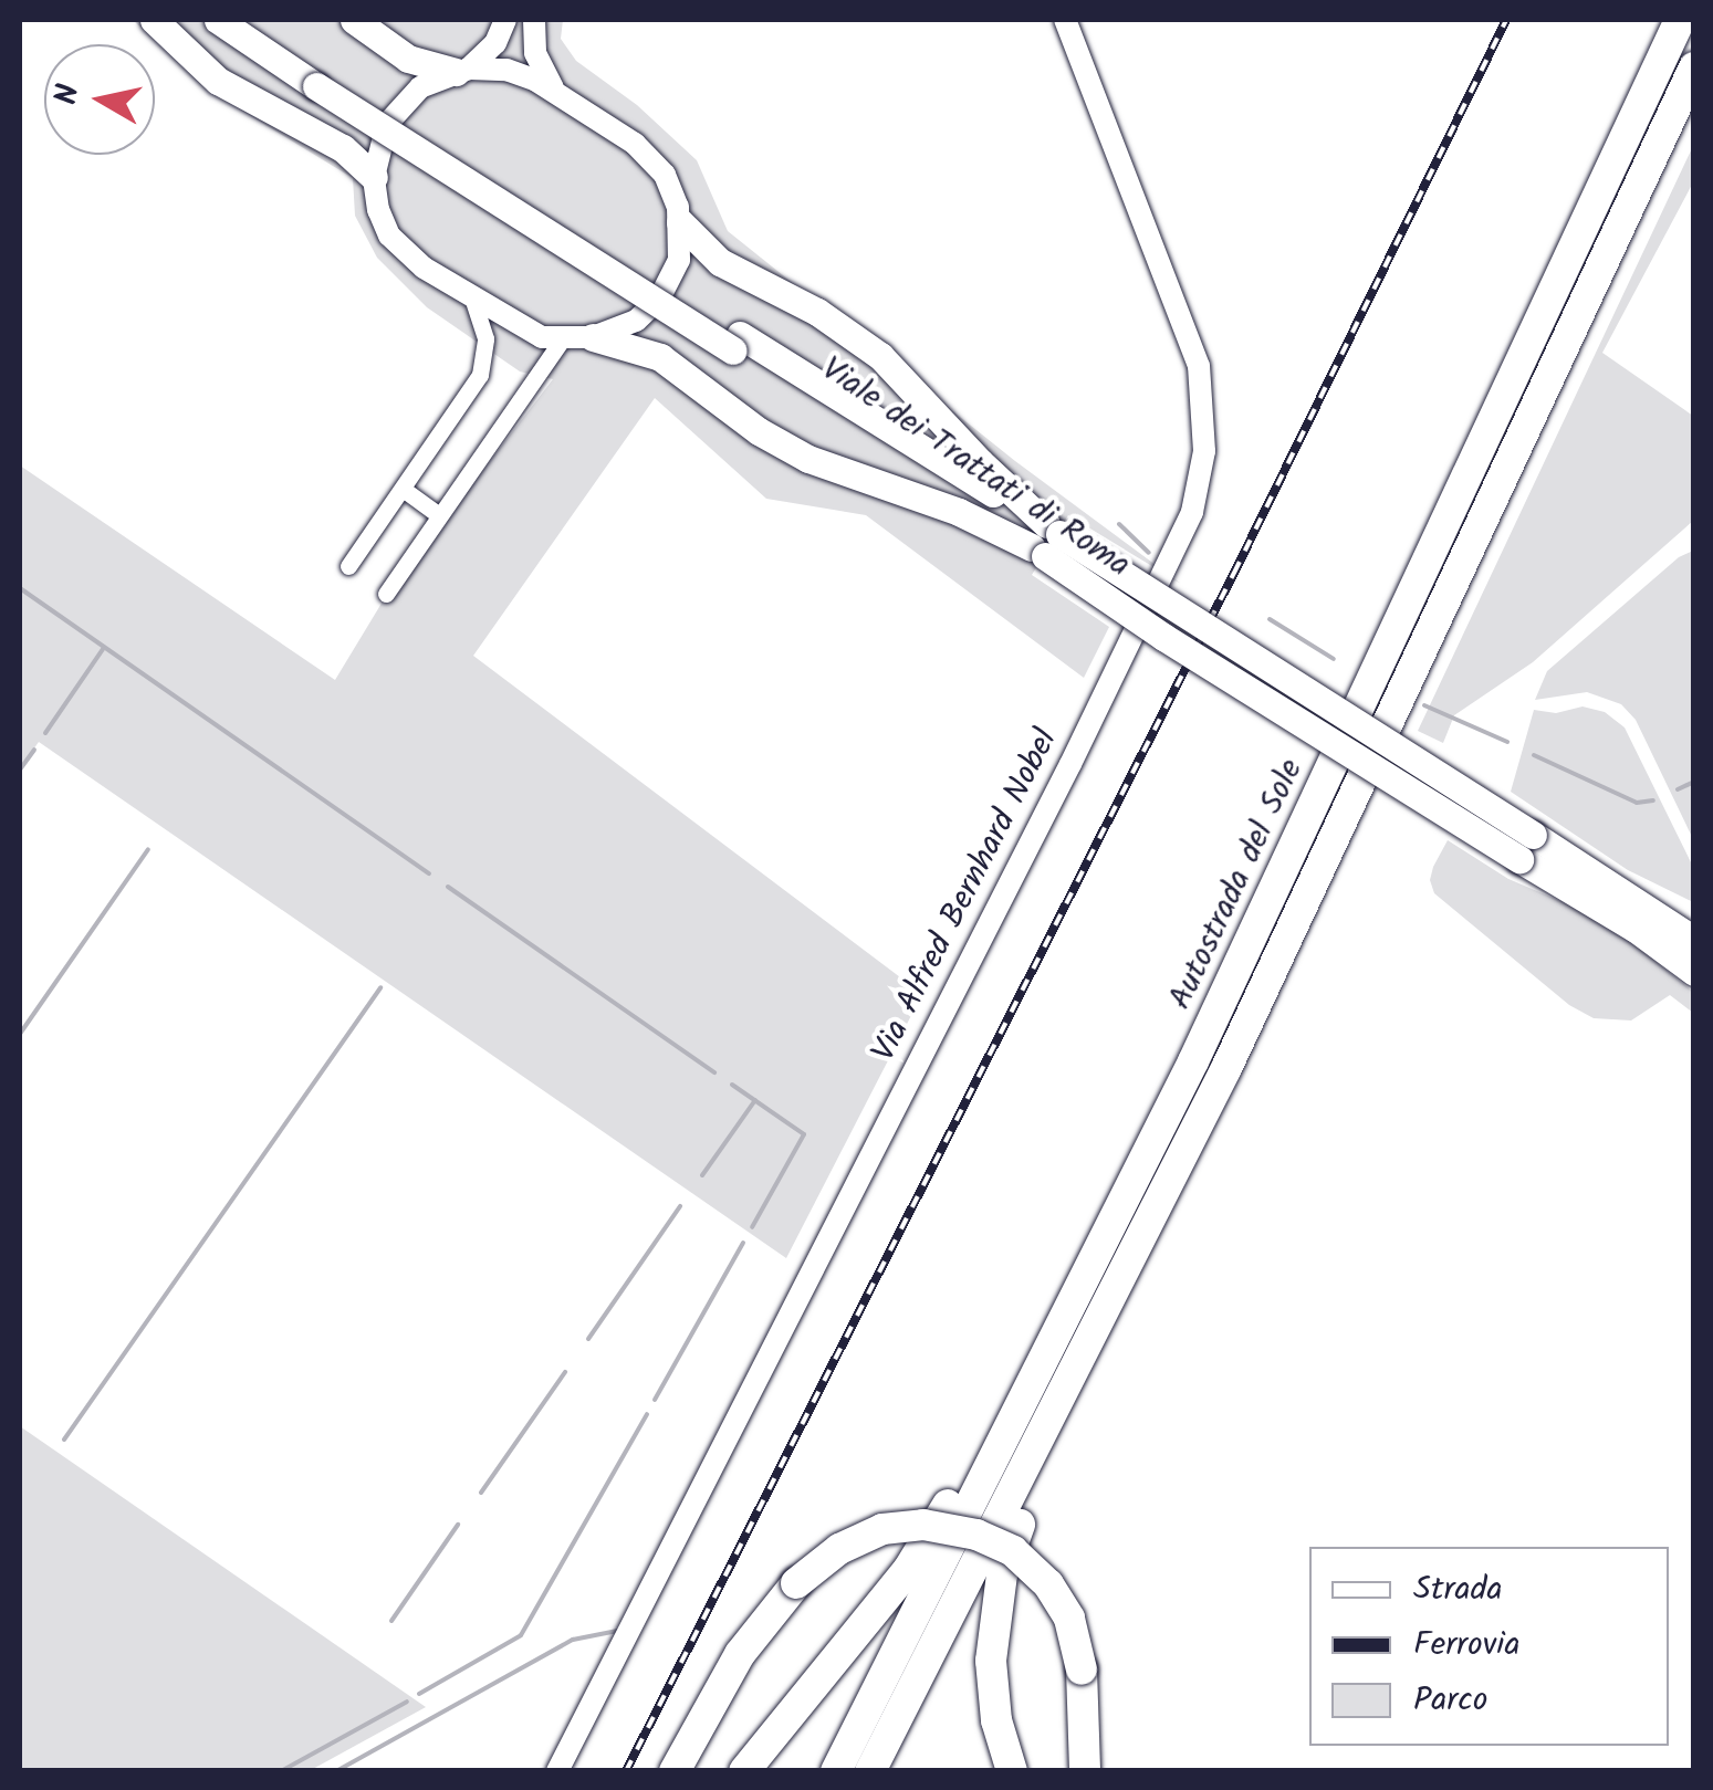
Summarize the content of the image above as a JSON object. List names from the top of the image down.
{
  "streets": {
    "highway": ["Viale dei Trattati di Roma", "Autostrada del Sole"],
    "street": ["Via Alfred Bernhard Nobel"]
  },
  "legend": ["Strada", "Ferrovia", "Parco"],
  "north": "left"
}
